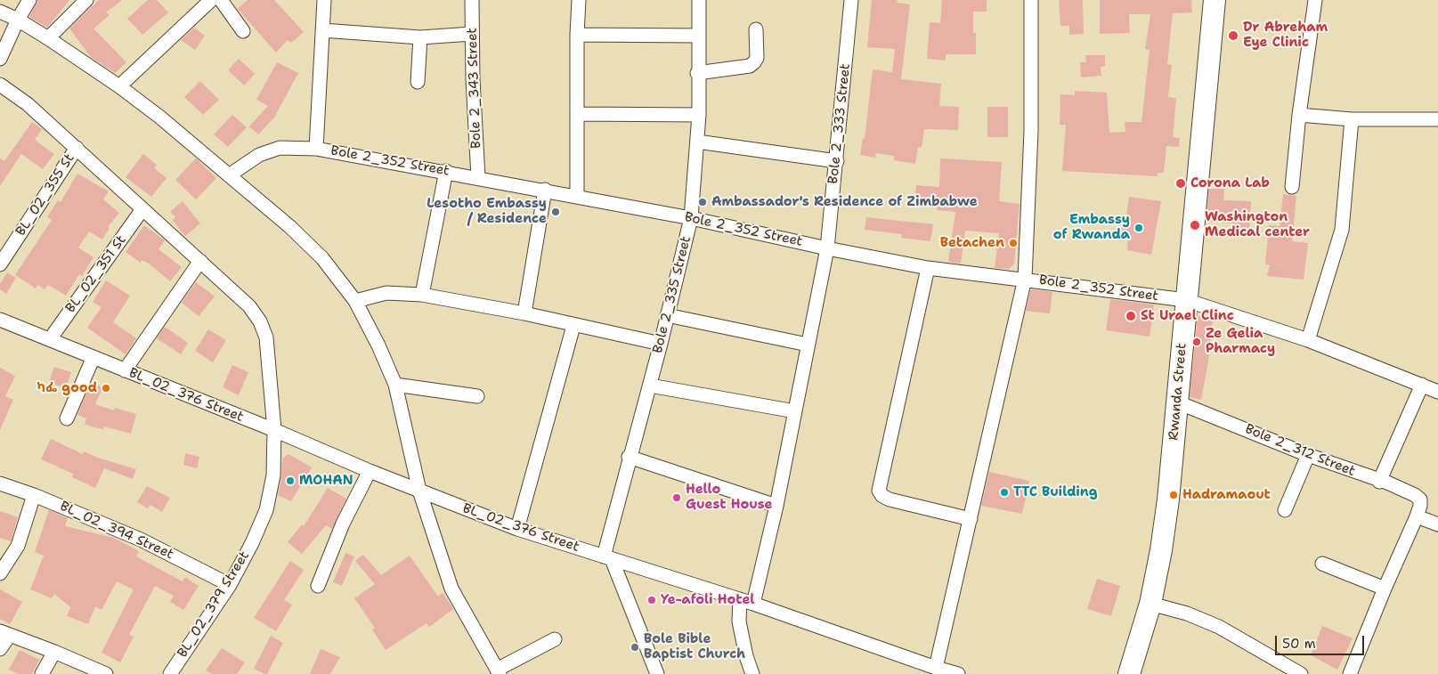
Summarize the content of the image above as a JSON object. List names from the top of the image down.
{
  "streets": {
    "main road": ["Rwanda Street"],
    "street": [
      "Bole 2_343 Street",
      "Bole 2_333 Street",
      "Bole 2_352 Street",
      "BL_02_355 St",
      "BL_02_351 St",
      "Bole 2_335 Street",
      "BL_02_376 Street",
      "Bole 2_312 Street",
      "BL_02_394 Street",
      "BL_02_379 Street"
    ]
  },
  "crossings": [
    ["Bole 2_343 Street", "Bole 2_352 Street"],
    ["Bole 2_333 Street", "Bole 2_352 Street"],
    ["Bole 2_333 Street", "BL_02_376 Street"],
    ["Bole 2_352 Street", "Bole 2_335 Street"],
    ["Bole 2_352 Street", "Rwanda Street"],
    ["BL_02_355 St", "BL_02_379 Street"],
    ["BL_02_351 St", "BL_02_376 Street"],
    ["BL_02_351 St", "BL_02_379 Street"],
    ["Bole 2_335 Street", "BL_02_376 Street"],
    ["Rwanda Street", "Bole 2_312 Street"],
    ["BL_02_376 Street", "BL_02_379 Street"],
    ["BL_02_394 Street", "BL_02_379 Street"]
  ],
  "places": [
    "Dr Abreham Eye Clinic",
    "Corona Lab",
    "Ambassador's Residence of Zimbabwe",
    "Lesotho Embassy / Residence",
    "Washington Medical center",
    "Embassy of Rwanda",
    "Betachen",
    "St Urael Clinc",
    "Ze Gelia Pharmacy",
    "ካፌ good",
    "MOHAN",
    "TTC Building",
    "Hadramaout",
    "Hello Guest House",
    "Ye-afoli Hotel",
    "Bole Bible Baptist Church"
  ],
  "scale_bar": "50 m"
}
